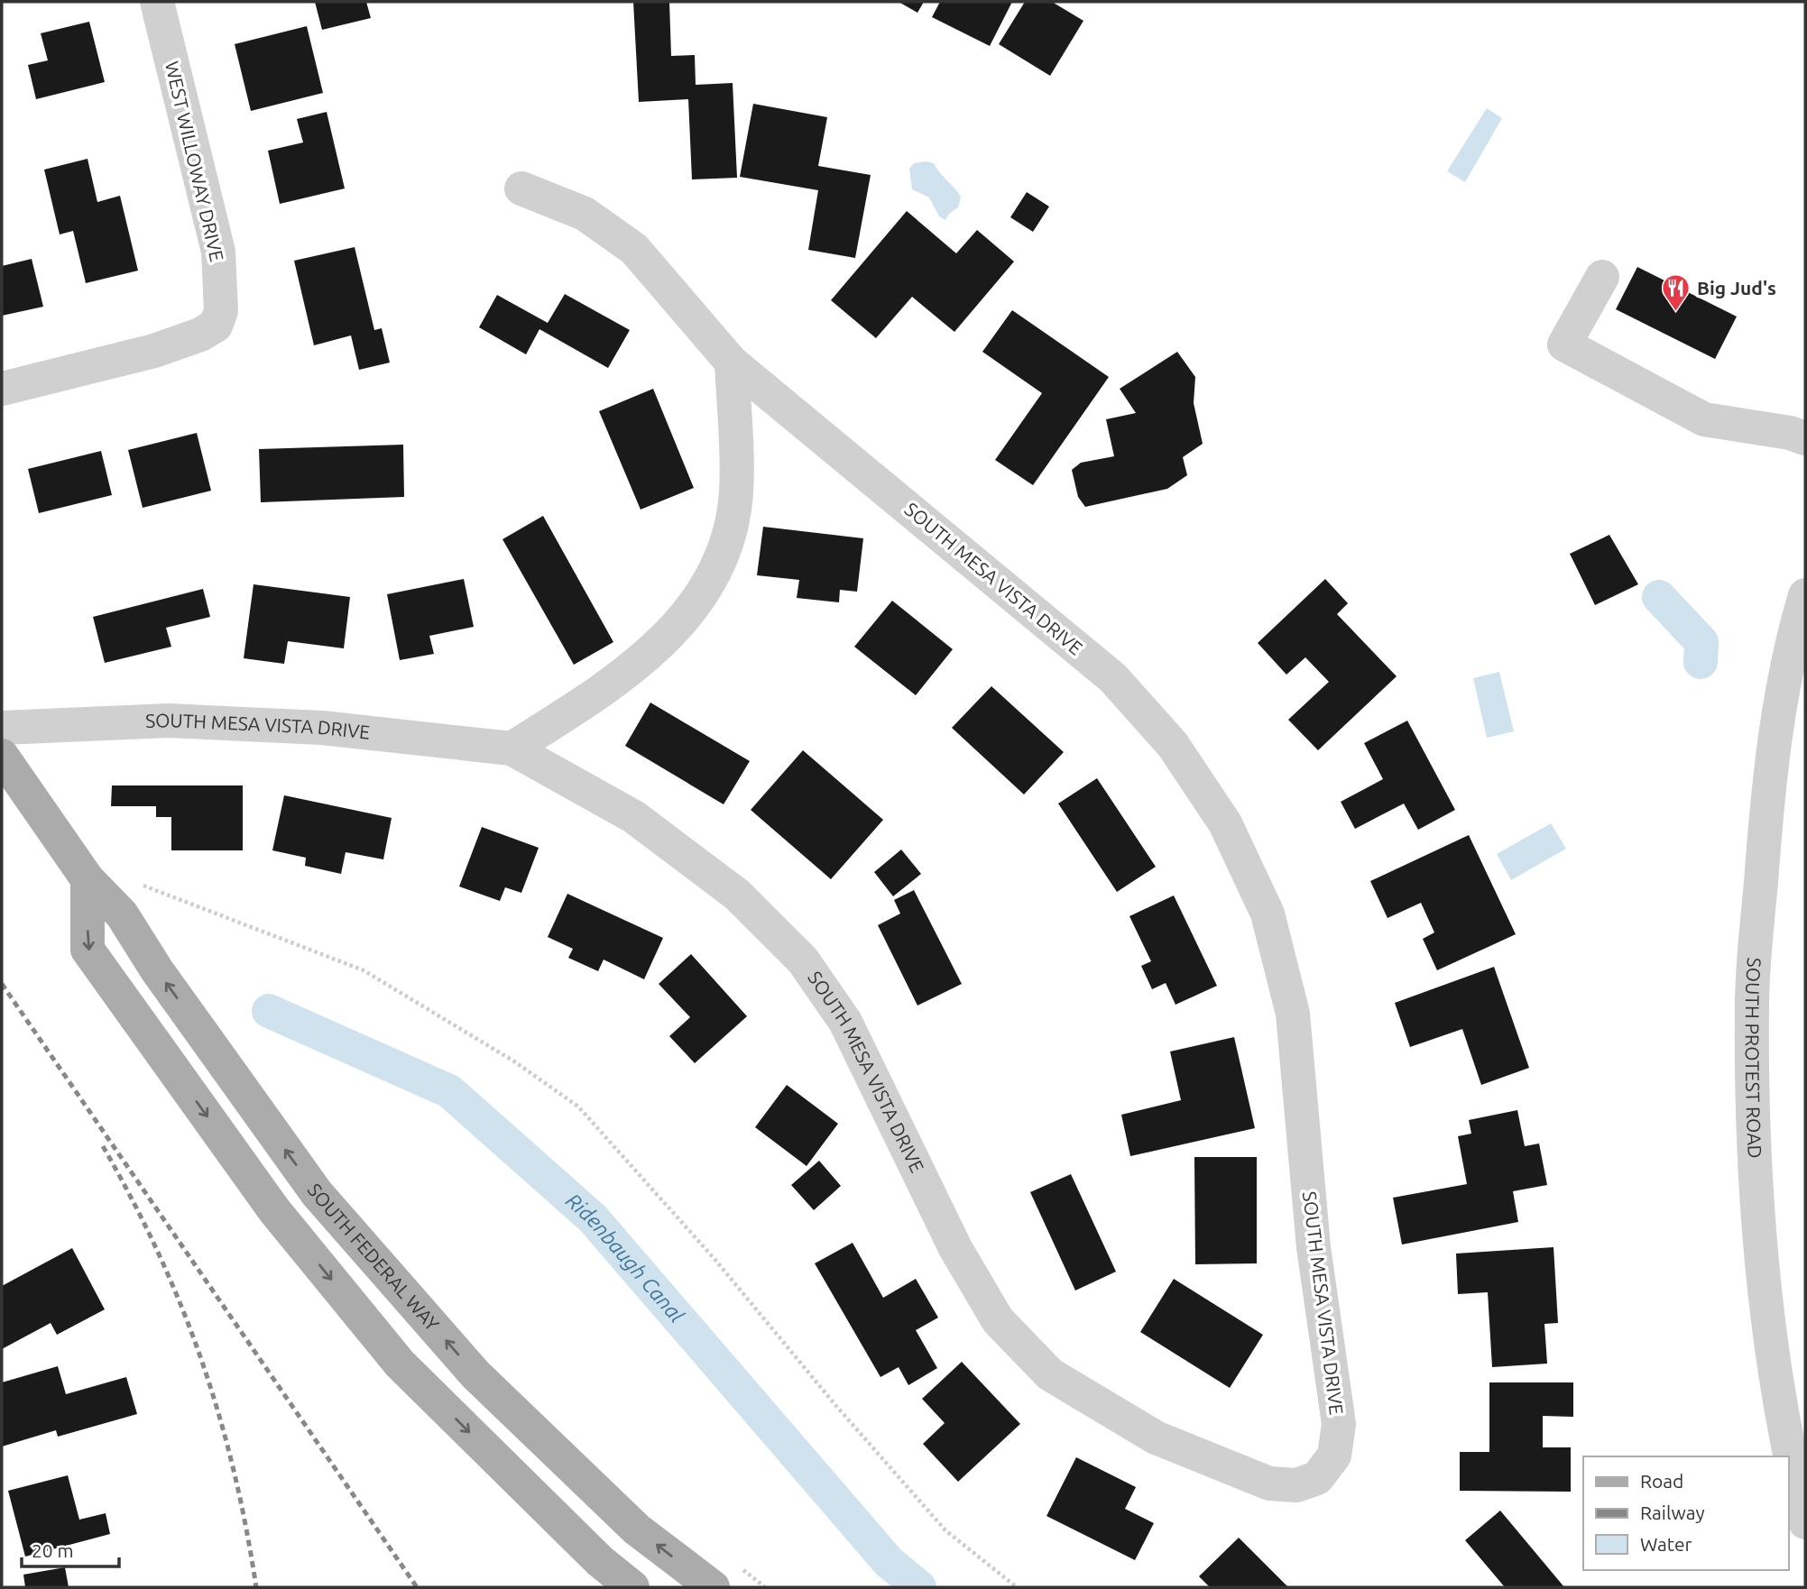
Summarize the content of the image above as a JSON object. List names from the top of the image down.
{
  "streets": {
    "main road": ["SOUTH FEDERAL WAY"],
    "street": ["WEST WILLOWAY DRIVE", "SOUTH MESA VISTA DRIVE", "SOUTH PROTEST ROAD"]
  },
  "water": ["Ridenbaugh Canal"],
  "places": {
    "restaurant": ["Big Jud's"]
  },
  "legend": ["Road", "Railway", "Water"],
  "scale_bar": "20 m"
}
